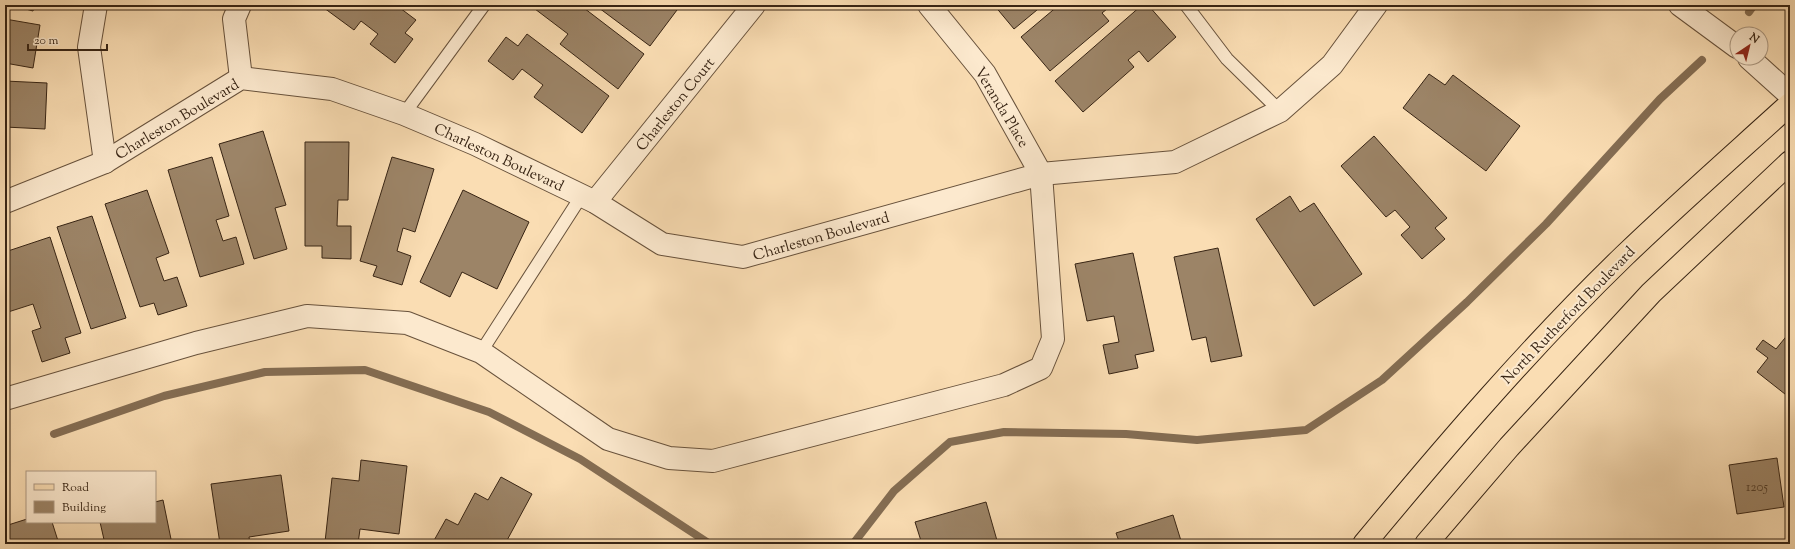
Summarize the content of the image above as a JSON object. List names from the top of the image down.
{
  "streets": {
    "main road": ["North Rutherford Boulevard"],
    "street": ["Charleston Court", "Veranda Place", "Charleston Boulevard"]
  },
  "crossings": [
    ["Charleston Court", "Charleston Boulevard"],
    ["Veranda Place", "Charleston Boulevard"]
  ],
  "house_numbers": ["1205"],
  "legend": ["Road", "Building"],
  "scale_bar": "20 m",
  "north": "top right"
}
